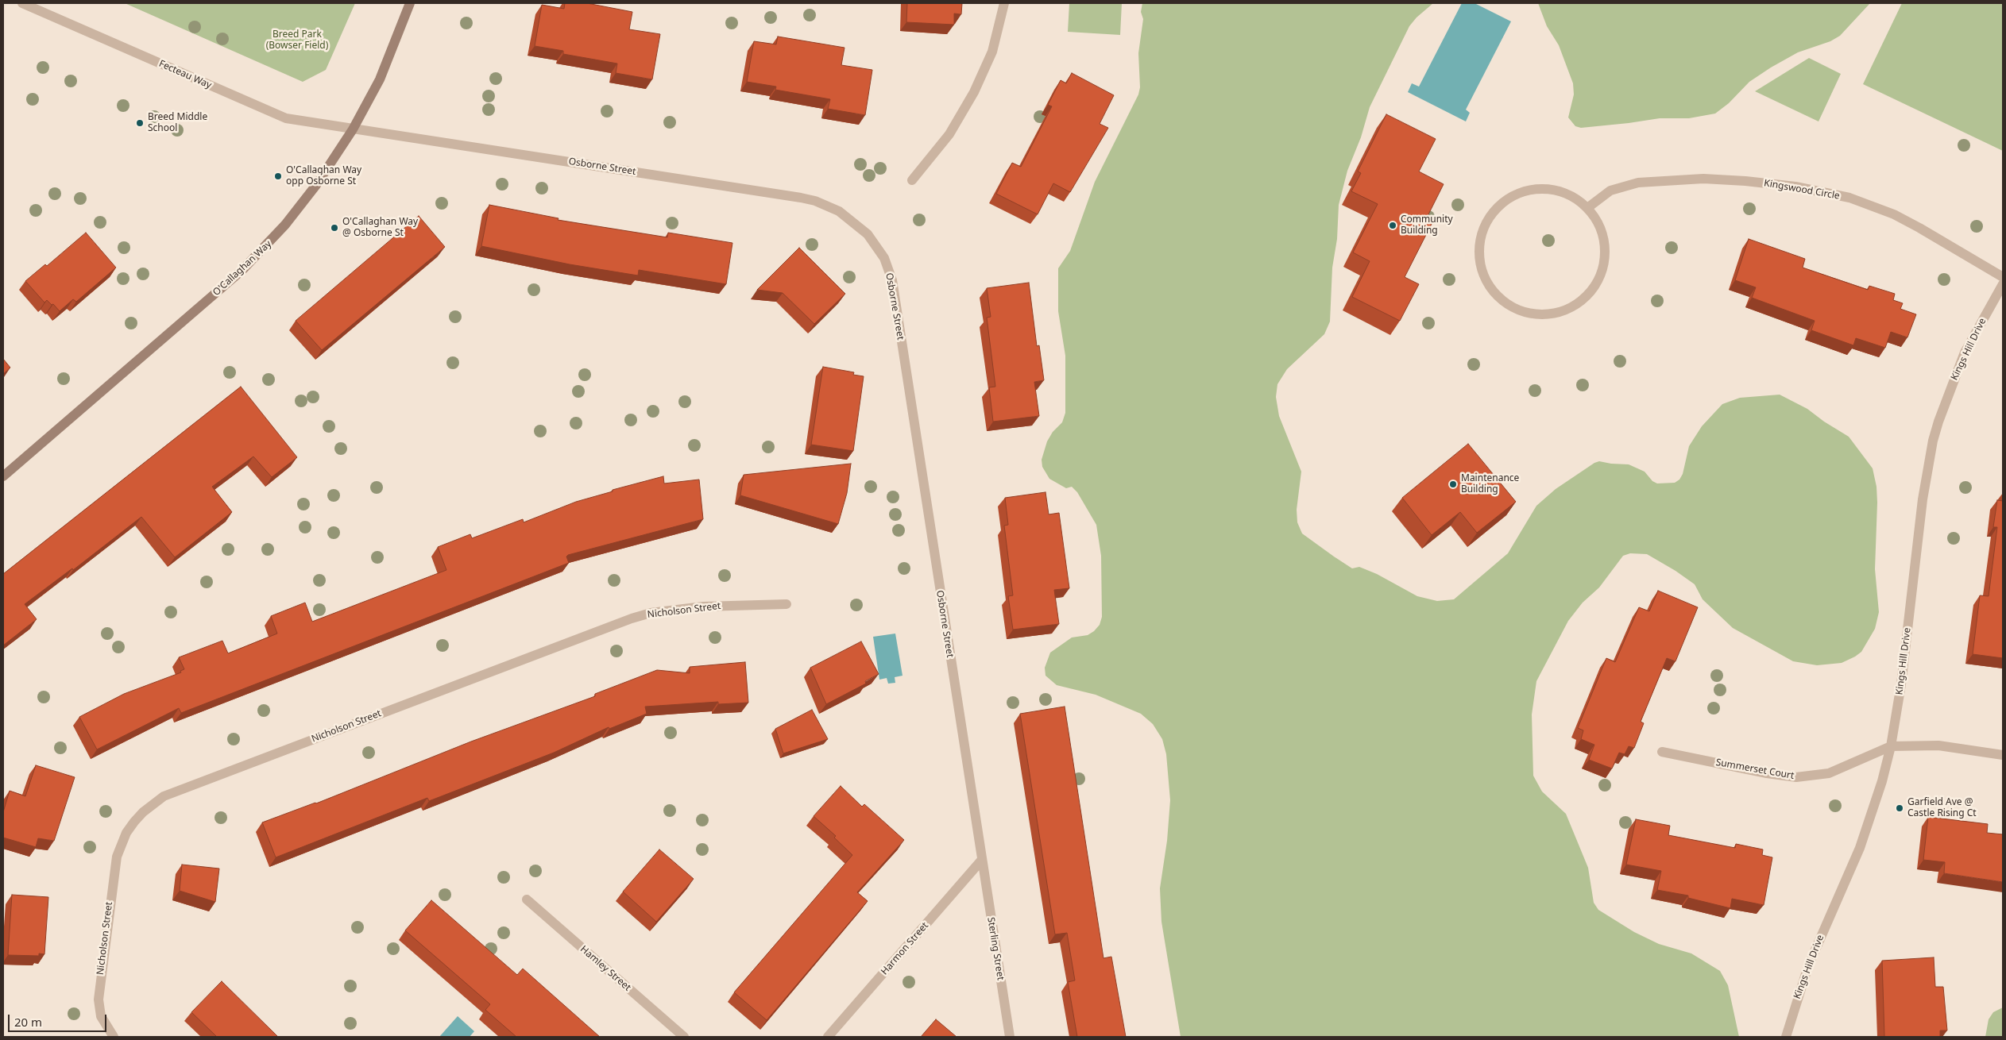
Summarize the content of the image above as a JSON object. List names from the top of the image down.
{
  "streets": {
    "street": [
      "Fecteau Way",
      "Osborne Street",
      "Kingswood Circle",
      "O'Callaghan Way",
      "Kings Hill Drive",
      "Nicholson Street",
      "Summerset Court",
      "Harmon Street",
      "Sterling Street",
      "Hamley Street"
    ]
  },
  "crossings": [
    ["Fecteau Way", "Osborne Street"],
    ["Fecteau Way", "O'Callaghan Way"],
    ["Osborne Street", "O'Callaghan Way"],
    ["Osborne Street", "Harmon Street"],
    ["Osborne Street", "Sterling Street"],
    ["Kings Hill Drive", "Summerset Court"],
    ["Harmon Street", "Sterling Street"]
  ],
  "parks": ["Breed Park (Bowser Field)"],
  "places": [
    "Breed Middle School",
    "O'Callaghan Way opp Osborne St",
    "Community Building",
    "O'Callaghan Way @ Osborne St",
    "Maintenance Building",
    "Garfield Ave @ Castle Rising Ct"
  ],
  "scale_bar": "20 m"
}
